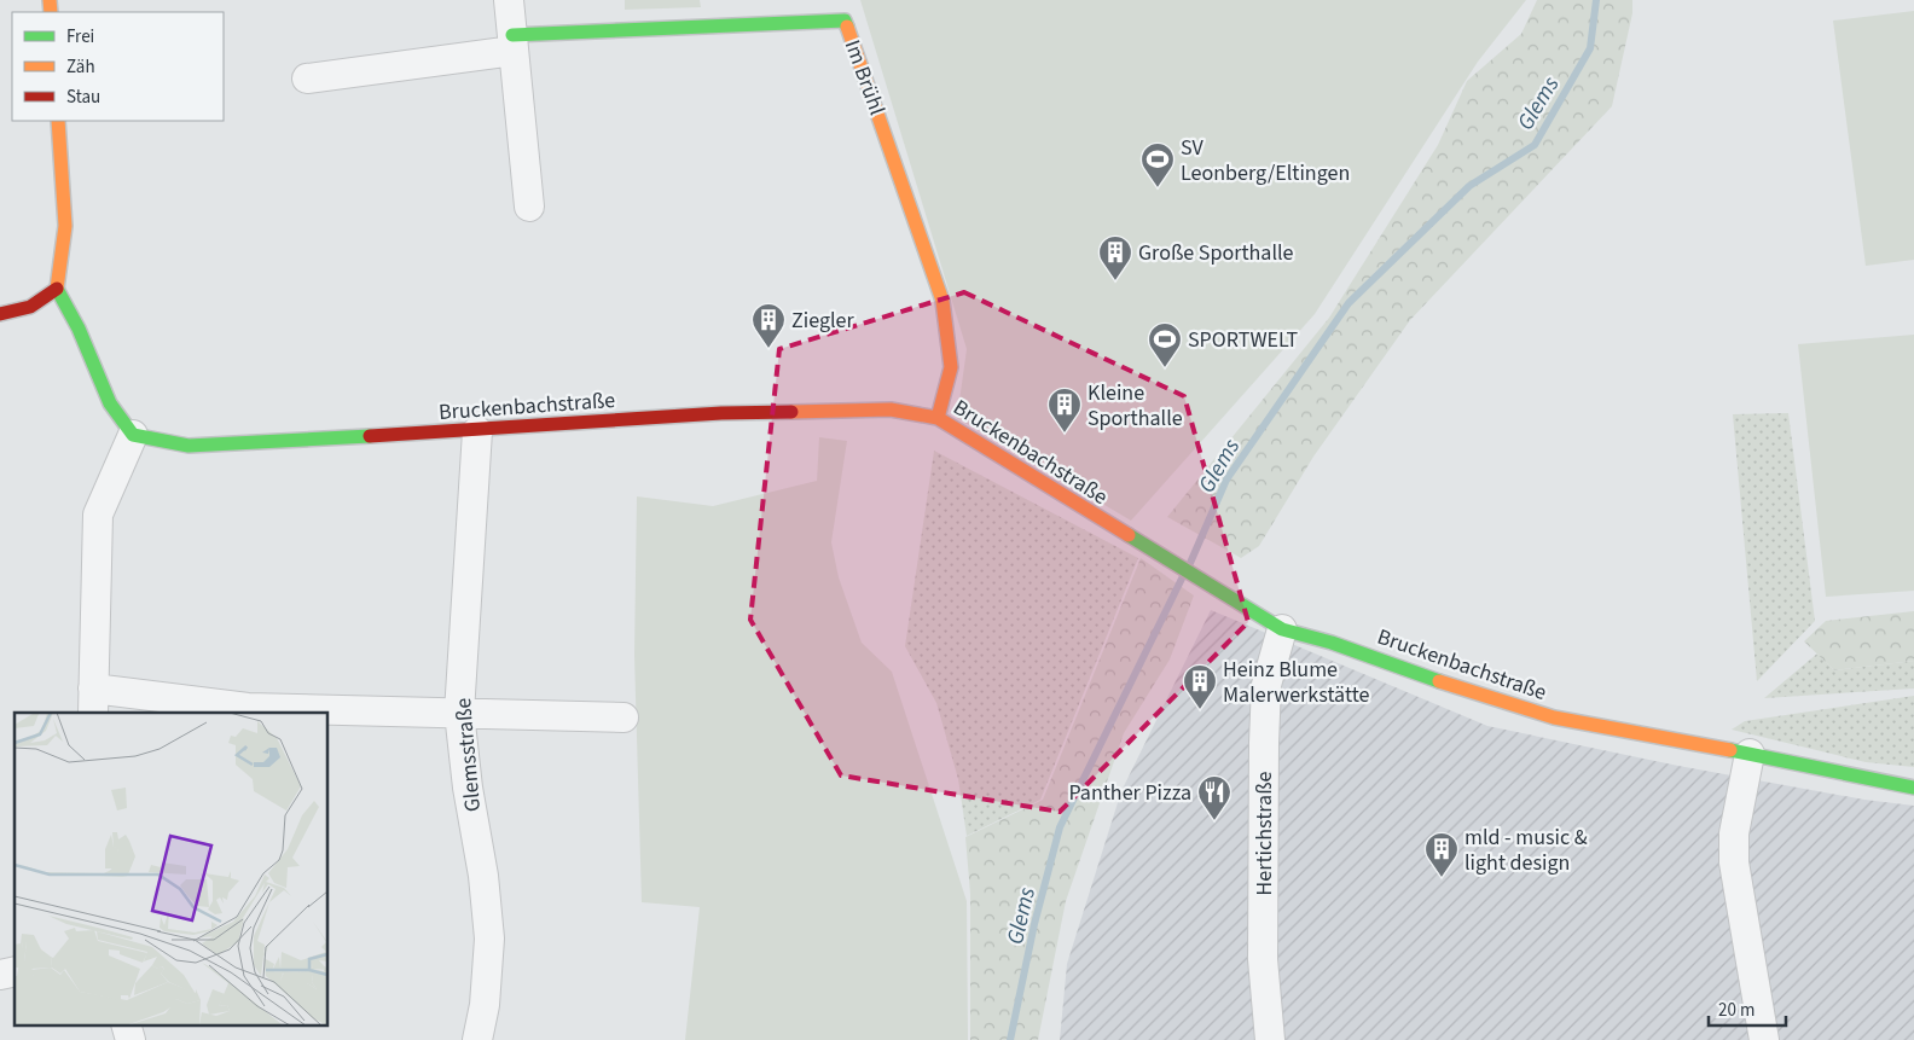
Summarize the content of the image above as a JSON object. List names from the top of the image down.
{
  "streets": {
    "street": [
      "Im Brühl",
      "Bruckenbachstraße",
      "Glemsstraße",
      "Hertichstraße"
    ]
  },
  "crossings": [
    ["Im Brühl", "Bruckenbachstraße"],
    ["Bruckenbachstraße", "Glemsstraße"],
    ["Bruckenbachstraße", "Hertichstraße"]
  ],
  "water": ["Glems"],
  "places": {
    "sports": ["SV Leonberg/Eltingen", "SPORTWELT"],
    "building": [
      "Große Sporthalle",
      "Ziegler",
      "Kleine Sporthalle",
      "Heinz Blume Malerwerkstätte",
      "mld - music & light design"
    ],
    "restaurant": ["Panther Pizza"]
  },
  "legend": ["Frei", "Zäh", "Stau"],
  "scale_bar": "20 m"
}
